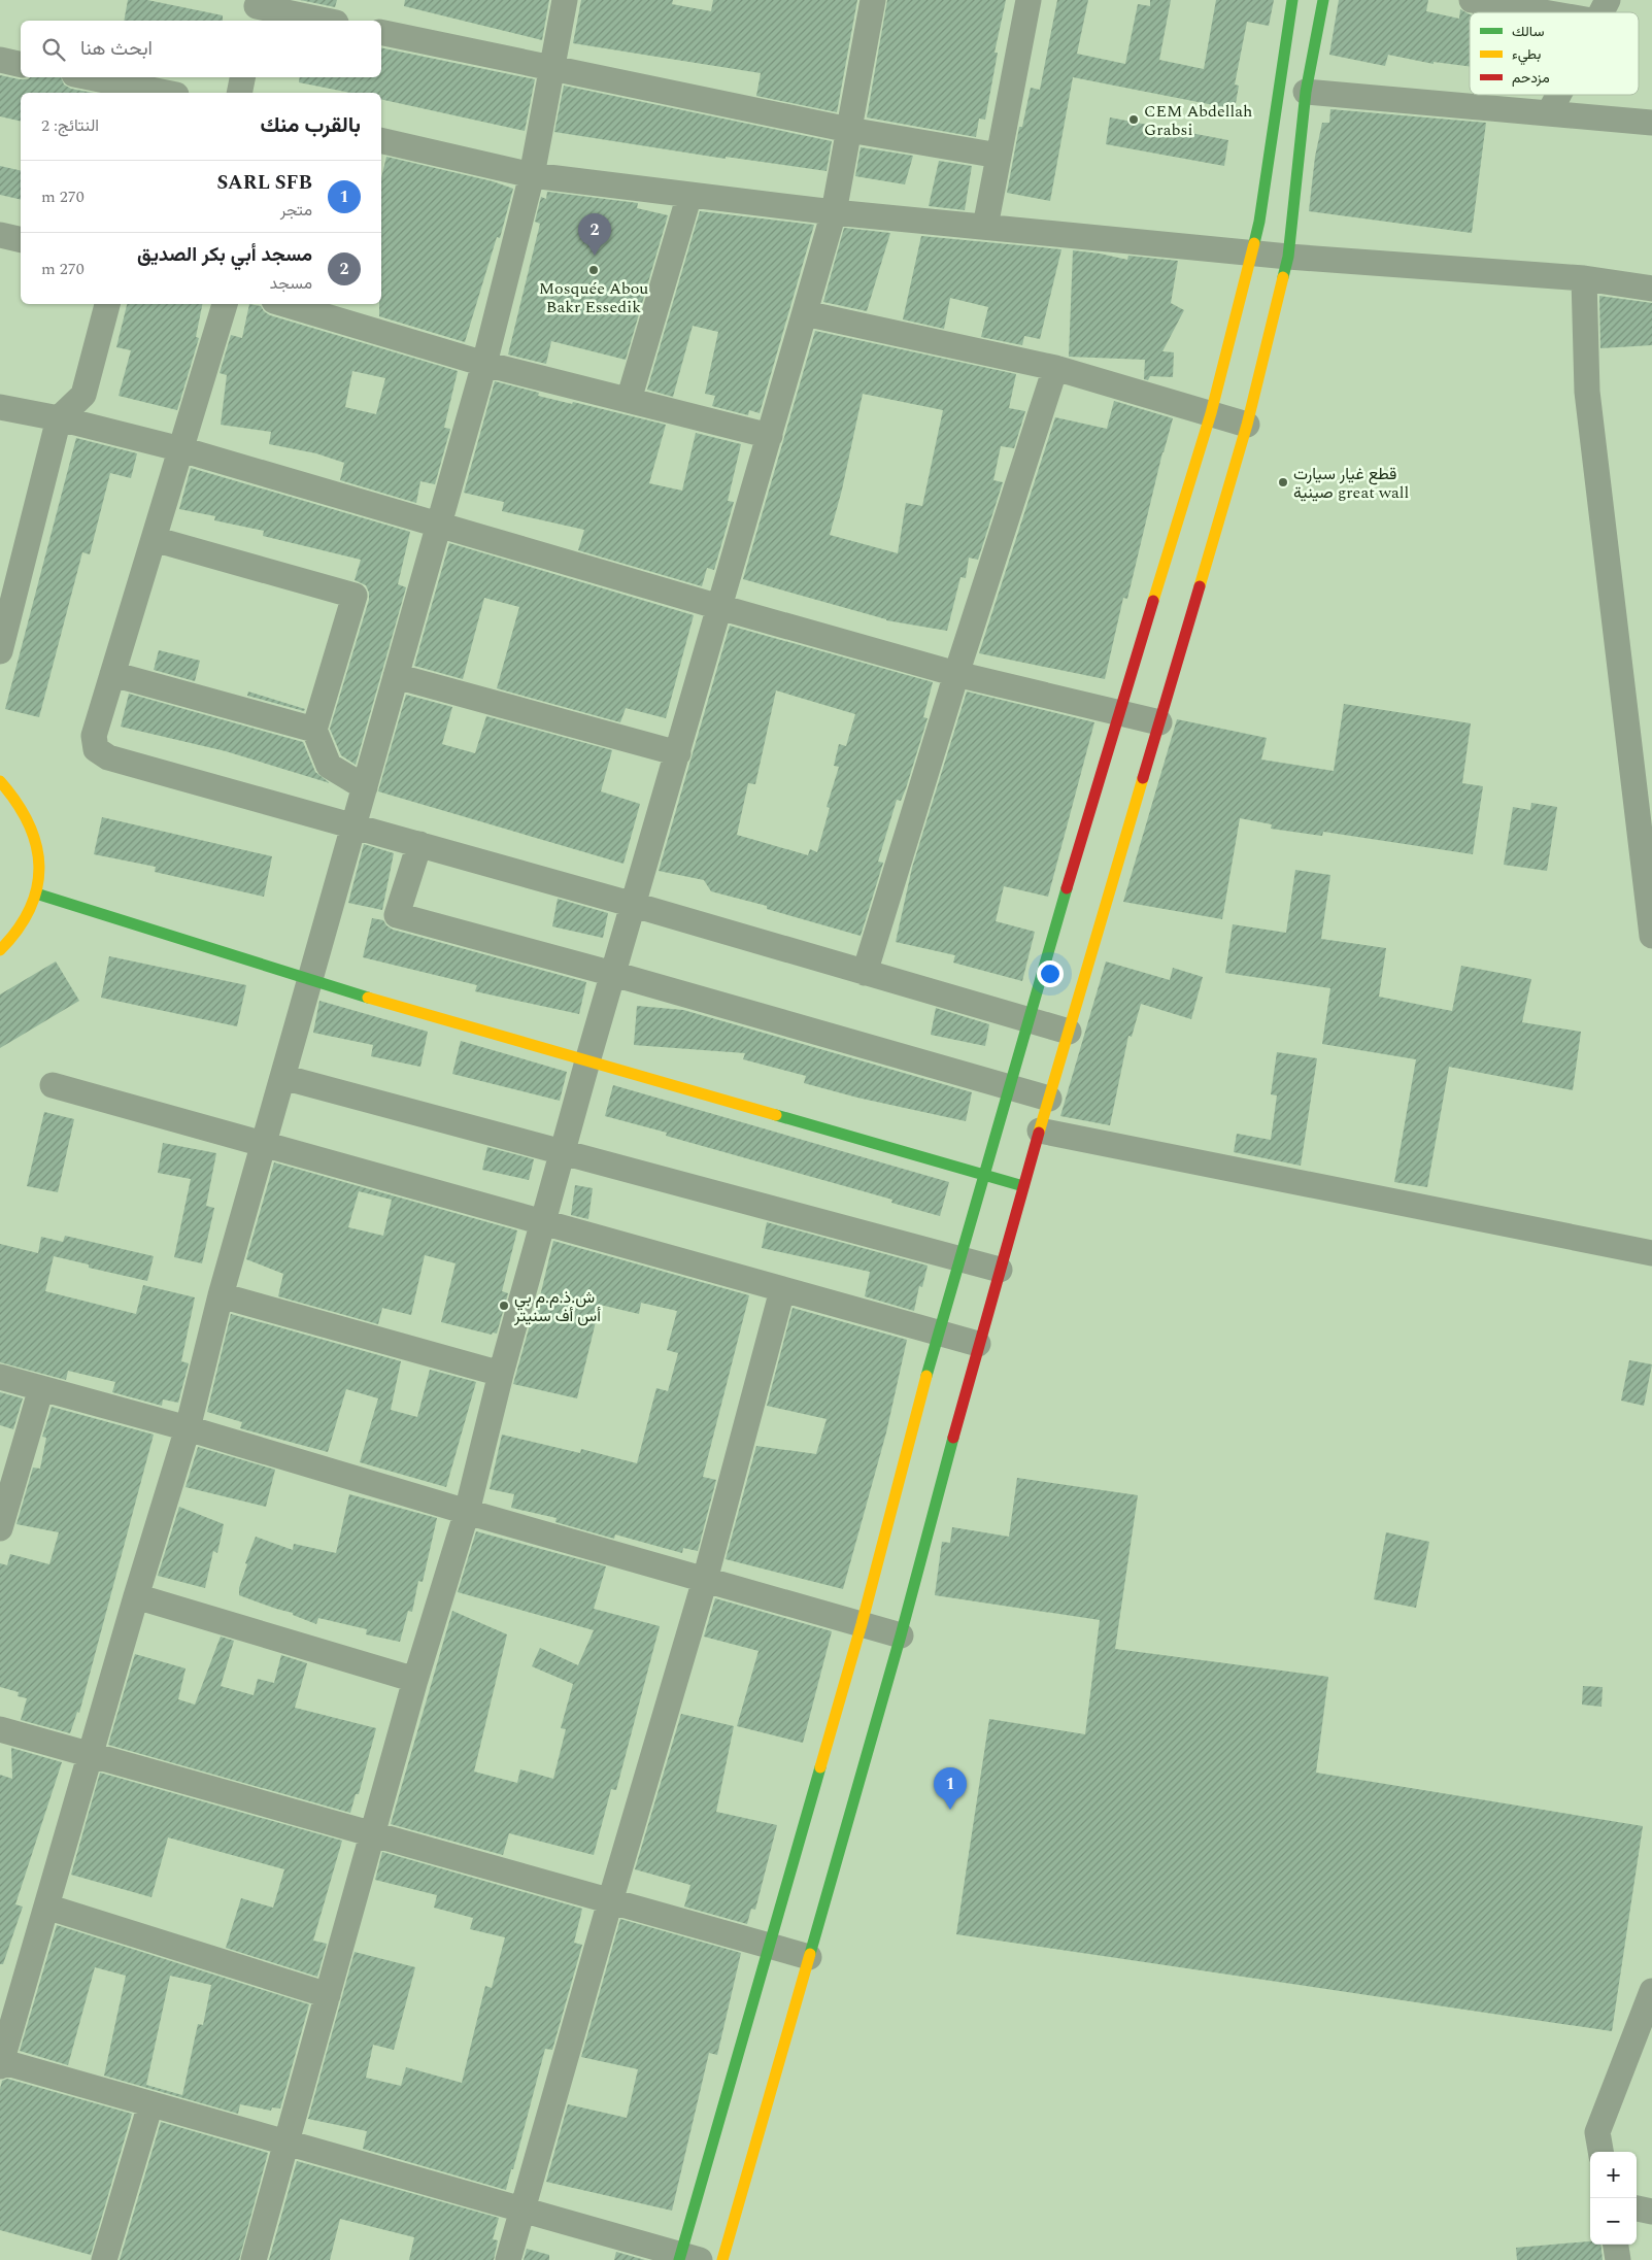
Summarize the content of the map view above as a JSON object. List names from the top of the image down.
{
  "places": [
    "CEM Abdellah Grabsi",
    "Mosquée Abou Bakr Essedik",
    "قطع غيار سيارت صينية great wall",
    "ش.ذ.م.م بي أس أف سنيتر"
  ],
  "legend": ["سالك", "بطيء", "مزدحم"],
  "page": {
    "search": "ابحث هنا",
    "heading": ["بالقرب منك", "النتائج: 2"],
    "list": [
      {
        "mark": "1",
        "name": "SARL SFB",
        "note": "متجر",
        "value": "270 m"
      },
      {
        "mark": "2",
        "name": "مسجد أبي بكر الصديق",
        "note": "مسجد",
        "value": "270 m"
      }
    ],
    "pins": ["2", "1"],
    "map_buttons": ["+", "−"]
  }
}
